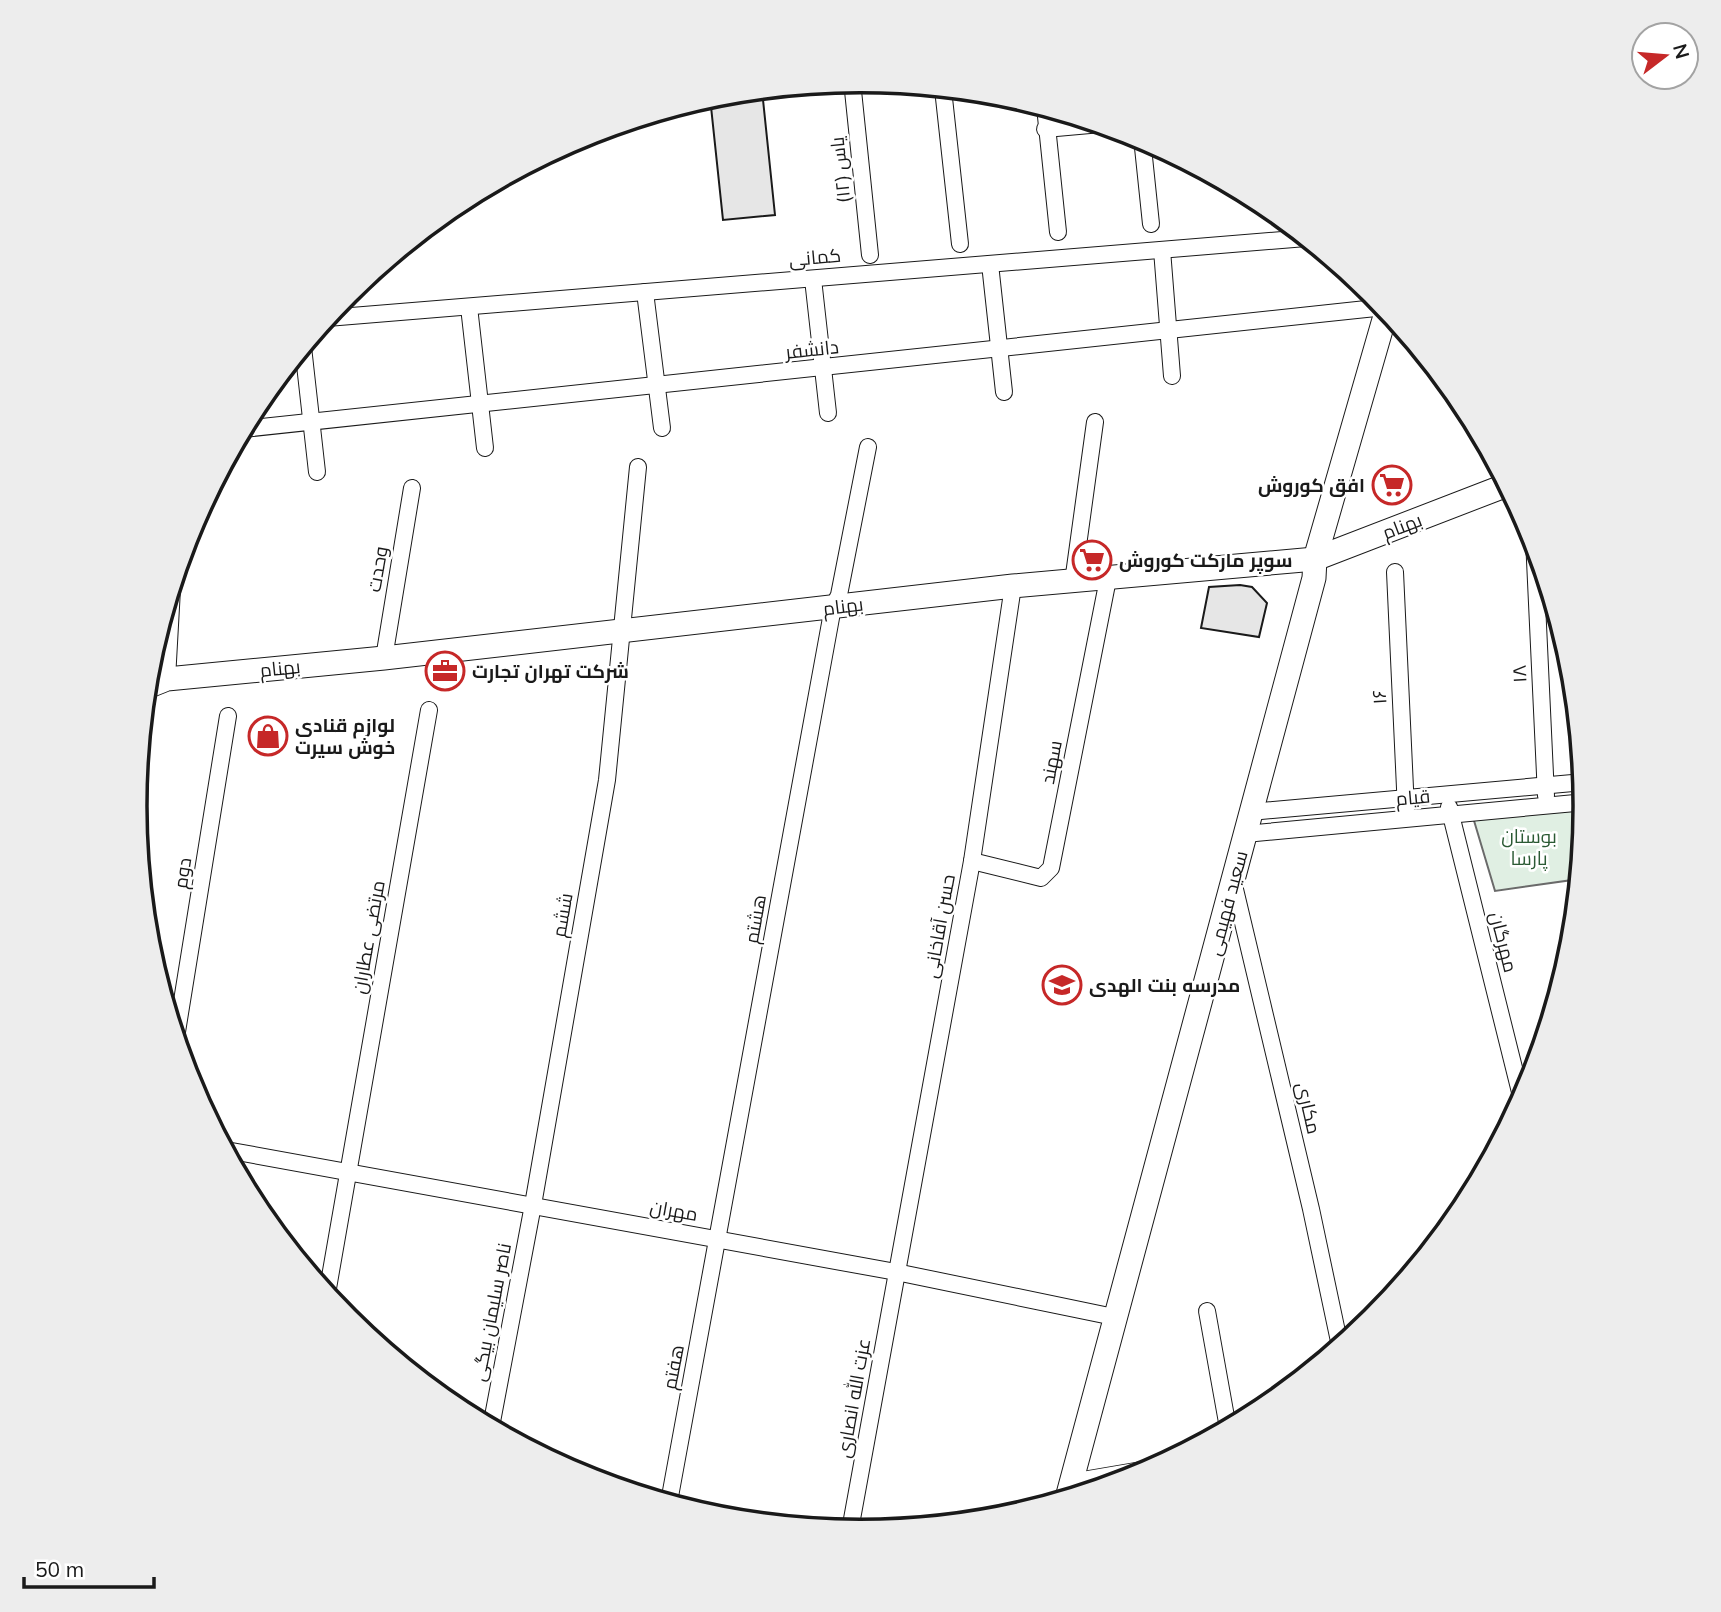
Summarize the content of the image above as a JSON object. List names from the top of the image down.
{
  "streets": {
    "main road": ["بهنام", "سعید فهیمی"],
    "street": [
      "یاس (۱۲)",
      "کمانی",
      "دانشفر",
      "وحدت",
      "۱۸",
      "۱۶",
      "سهند",
      "قیام",
      "دوم",
      "ششم",
      "هشتم",
      "حسن آقاخانی",
      "مرتضی عطاران",
      "مهرگان",
      "مکاری",
      "مهران",
      "ناصر سلیمان بیگی",
      "هفتم",
      "عزت الله انصاری"
    ]
  },
  "crossings": [
    ["بهنام", "وحدت"],
    ["بهنام", "سهند"],
    ["بهنام", "سعید فهیمی"],
    ["بهنام", "ششم"],
    ["بهنام", "هشتم"],
    ["بهنام", "حسن آقاخانی"],
    ["۱۸", "قیام"],
    ["۱۶", "قیام"],
    ["سهند", "حسن آقاخانی"],
    ["قیام", "سعید فهیمی"],
    ["قیام", "مهرگان"],
    ["سعید فهیمی", "مکاری"],
    ["سعید فهیمی", "مهران"],
    ["ششم", "مهران"],
    ["ششم", "ناصر سلیمان بیگی"],
    ["هشتم", "مهران"],
    ["هشتم", "هفتم"],
    ["حسن آقاخانی", "مهران"],
    ["حسن آقاخانی", "عزت الله انصاری"],
    ["مرتضی عطاران", "مهران"],
    ["مهران", "ناصر سلیمان بیگی"],
    ["مهران", "هفتم"],
    ["مهران", "عزت الله انصاری"]
  ],
  "parks": ["بوستان پارسا"],
  "places": {
    "supermarket": ["افق کوروش", "سوپر ماركت كوروش"],
    "office": ["شرکت تهران تجارت"],
    "shop": ["لوازم قنادی خوش سیرت"],
    "school or university": ["مدرسه بنت الهدی"]
  },
  "scale_bar": "50 m",
  "north": "right"
}
